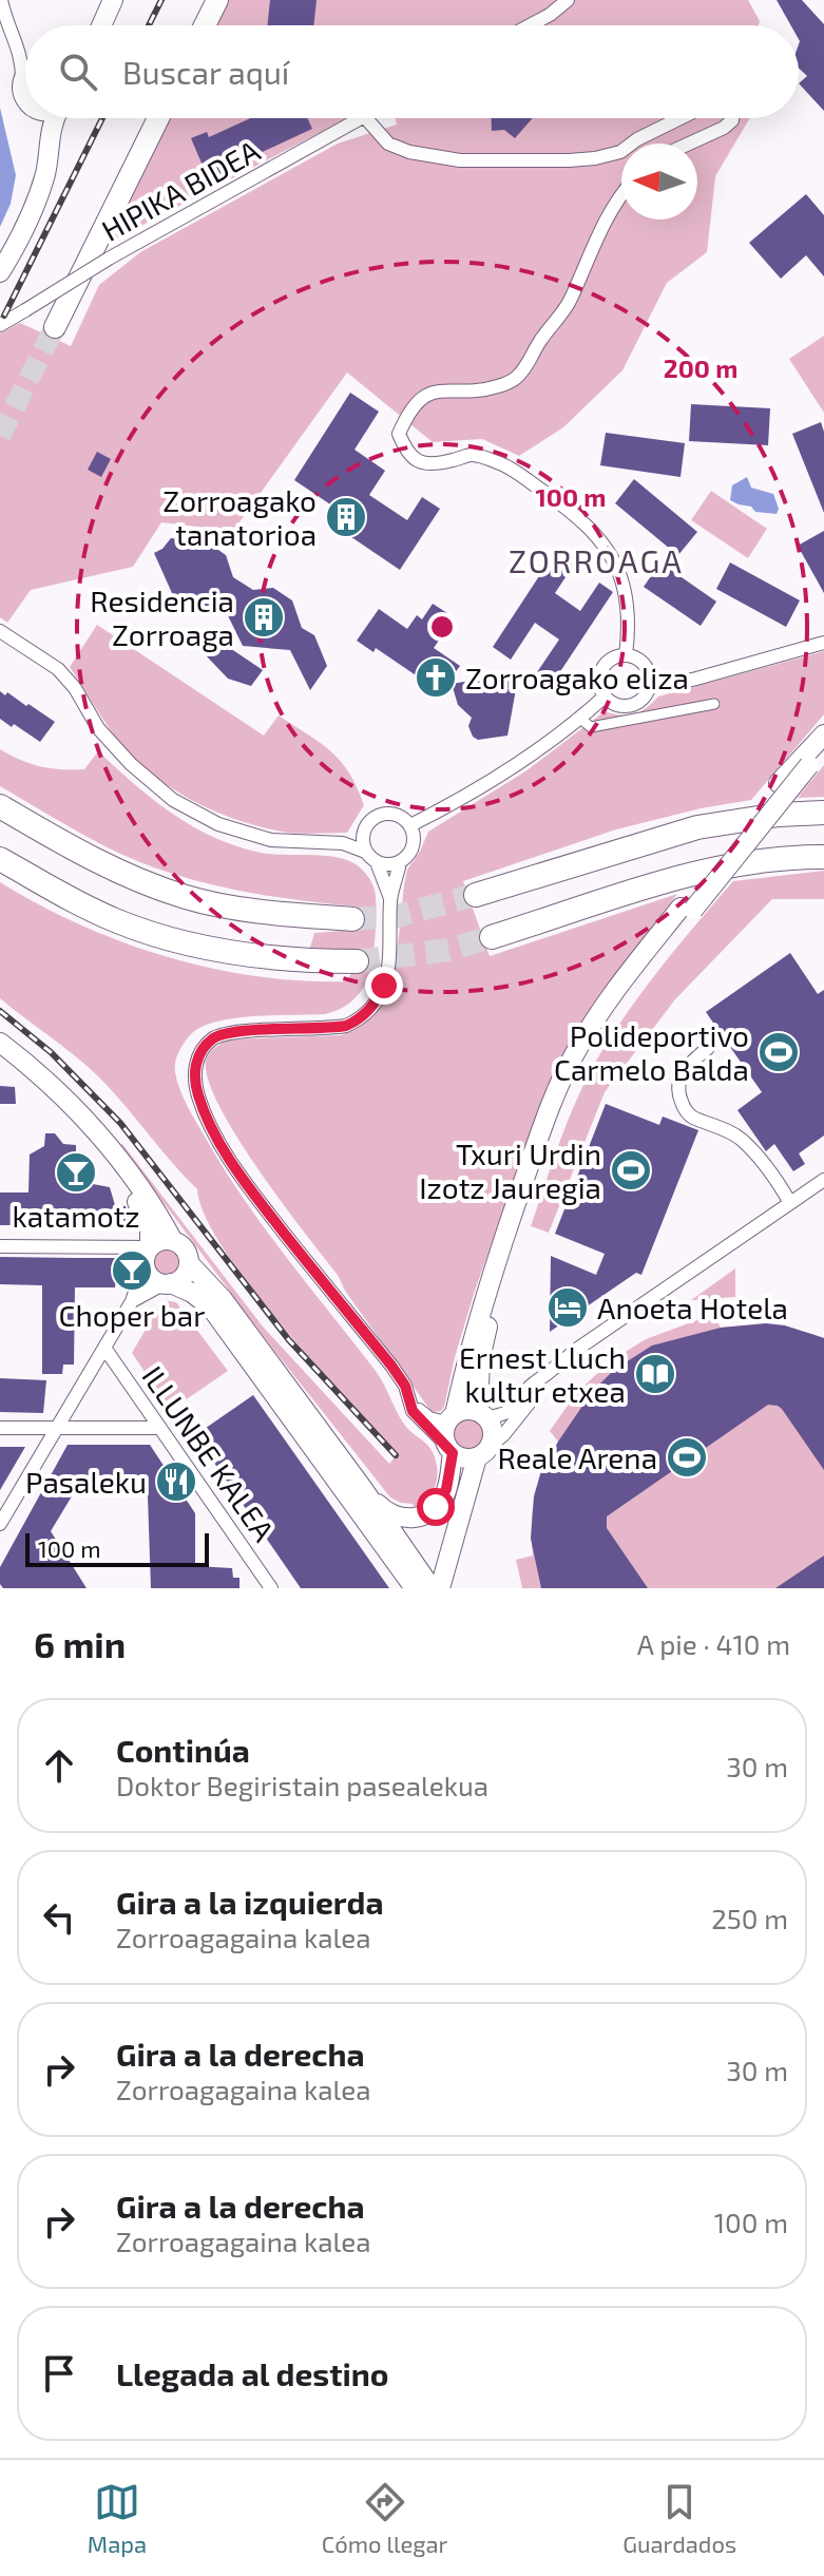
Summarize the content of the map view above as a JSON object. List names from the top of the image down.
{
  "streets": {
    "street": ["HIPIKA BIDEA", "ILLUNBE KALEA"]
  },
  "districts": ["ZORROAGA"],
  "places": {
    "building": ["Zorroagako tanatorioa", "Residencia Zorroaga"],
    "church": ["Zorroagako eliza"],
    "sports": ["Polideportivo Carmelo Balda", "Txuri Urdin Izotz Jauregia", "Reale Arena"],
    "bar": ["katamotz", "Choper bar"],
    "hotel": ["Anoeta Hotela"],
    "library": ["Ernest Lluch kultur etxea"],
    "restaurant": ["Pasaleku"]
  },
  "scale_bar": "100 m",
  "north": "left",
  "page": {
    "search": "Buscar aquí",
    "scale": "100 m",
    "heading": ["6 min", "A pie · 410 m"],
    "list": [
      ["Continúa", "Doktor Begiristain pasealekua", "30 m"],
      ["Gira a la izquierda", "Zorroagagaina kalea", "250 m"],
      ["Gira a la derecha", "Zorroagagaina kalea", "30 m"],
      ["Gira a la derecha", "Zorroagagaina kalea", "100 m"],
      "Llegada al destino"
    ],
    "nav": ["Mapa", "Cómo llegar", "Guardados"]
  },
  "rings": ["200 m", "100 m"]
}
